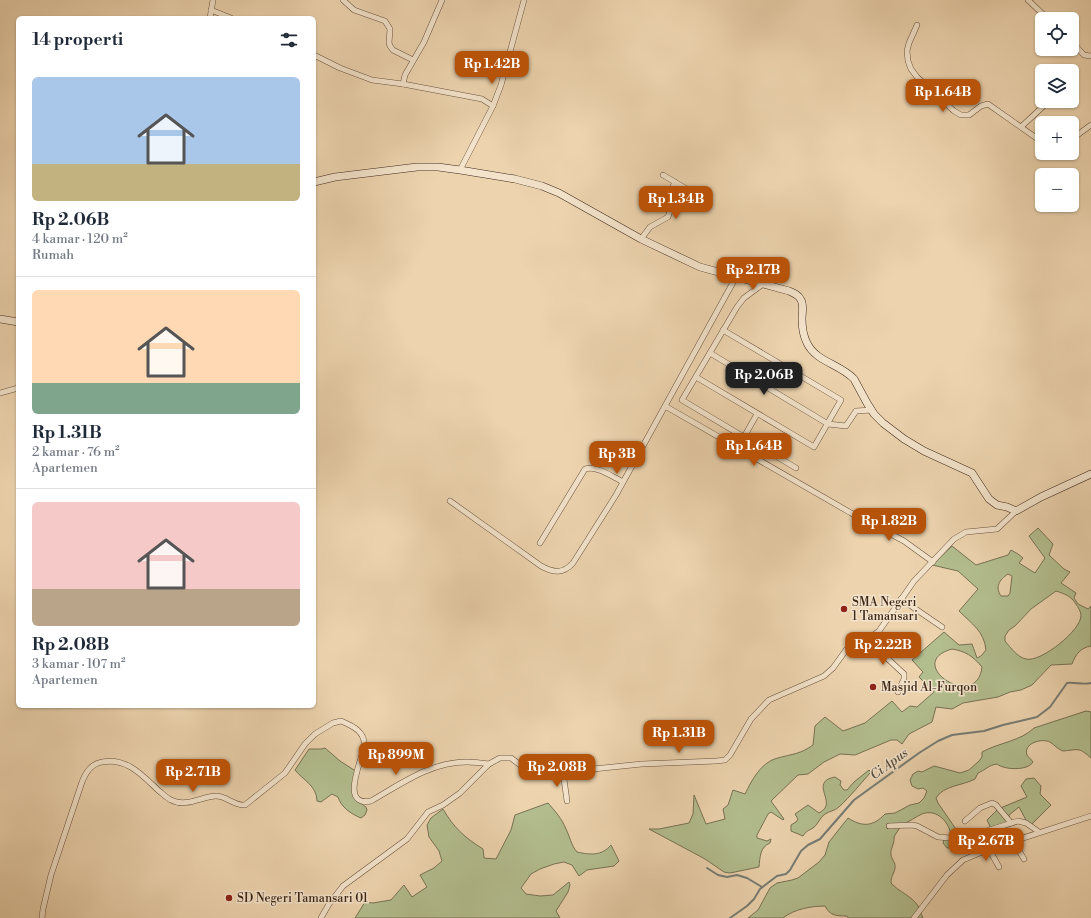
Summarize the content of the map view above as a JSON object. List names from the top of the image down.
{
  "water": ["Ci Apus"],
  "places": ["SMA Negeri 1 Tamansari", "Masjid Al-Furqon", "SD Negeri Tamansari 01"],
  "page": {
    "map_buttons": ["+", "−"],
    "heading": "14 properti",
    "price": [
      "Rp 1.42B",
      "Rp 1.64B",
      "Rp 1.34B",
      "Rp 2.17B",
      "Rp 2.06B",
      "Rp 1.64B",
      "Rp 3B",
      "Rp 1.82B",
      "Rp 2.22B",
      "Rp 1.31B",
      "Rp 899M",
      "Rp 2.08B",
      "Rp 2.71B",
      "Rp 2.67B"
    ],
    "list": [
      {
        "name": "Rp 2.06B",
        "note": "4 kamar · 120 m² · Rumah"
      },
      {
        "name": "Rp 1.31B",
        "note": "2 kamar · 76 m² · Apartemen"
      },
      {
        "name": "Rp 2.08B",
        "note": "3 kamar · 107 m² · Apartemen"
      }
    ]
  }
}
